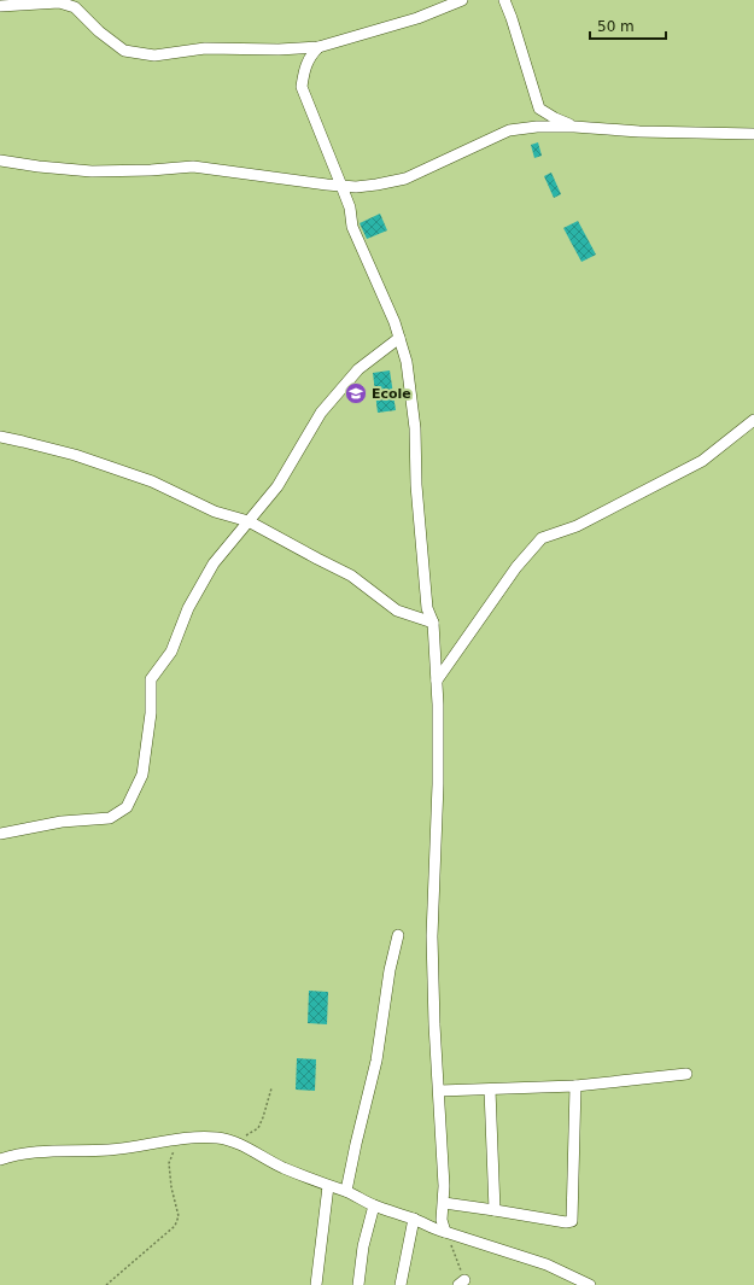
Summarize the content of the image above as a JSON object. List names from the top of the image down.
{
  "places": {
    "school or university": ["Ecole"]
  },
  "scale_bar": "50 m"
}
